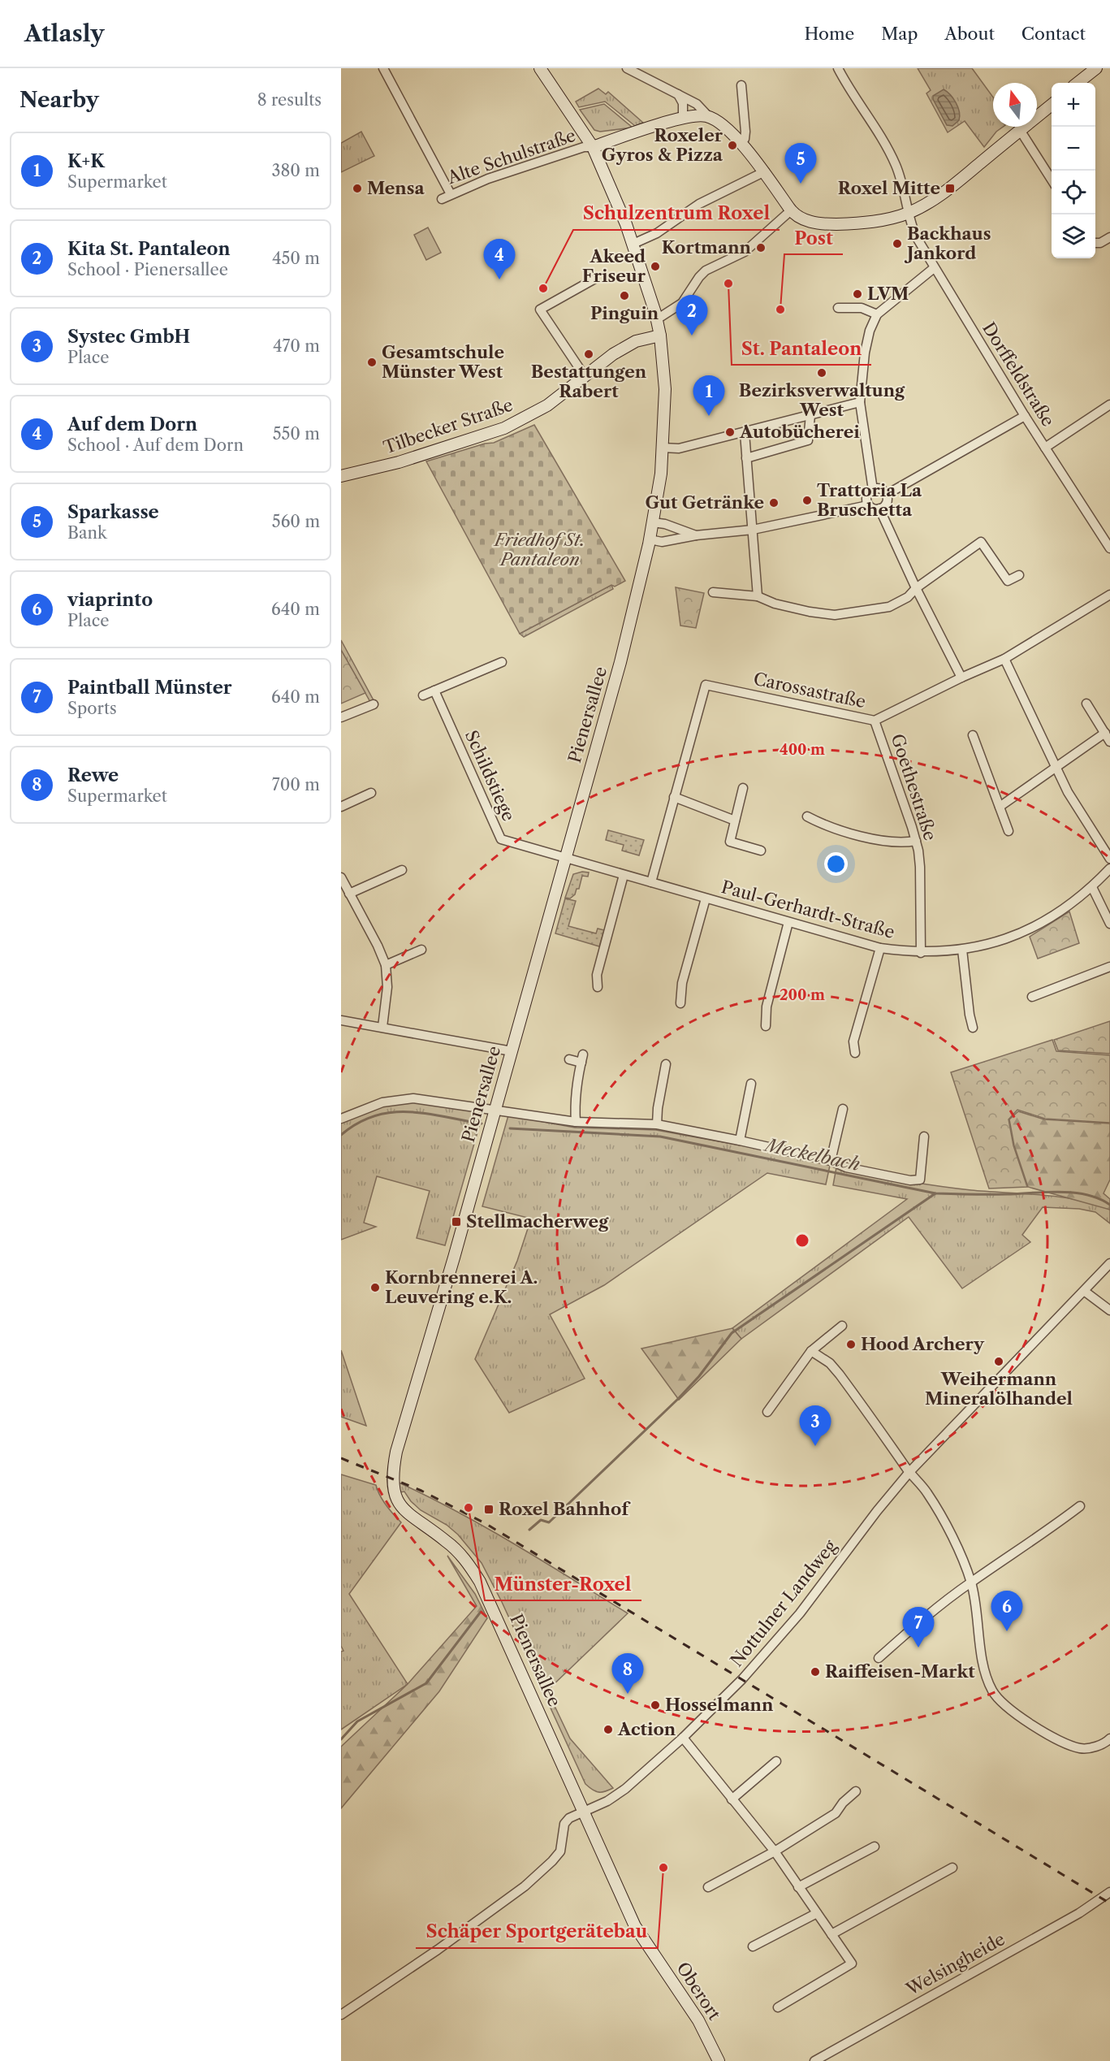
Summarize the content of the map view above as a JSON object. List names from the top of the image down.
{
  "streets": {
    "main road": ["Tilbecker Straße", "Pienersallee", "Oberort"],
    "street": [
      "Alte Schulstraße",
      "Dorffeldstraße",
      "Carossastraße",
      "Schildstiege",
      "Goethestraße",
      "Paul-Gerhardt-Straße",
      "Nottulner Landweg",
      "Welsingheide"
    ]
  },
  "crossings": [
    ["Alte Schulstraße", "Pienersallee"],
    ["Tilbecker Straße", "Pienersallee"],
    ["Carossastraße", "Goethestraße"],
    ["Carossastraße", "Paul-Gerhardt-Straße"],
    ["Pienersallee", "Schildstiege"],
    ["Pienersallee", "Paul-Gerhardt-Straße"],
    ["Pienersallee", "Nottulner Landweg"],
    ["Pienersallee", "Oberort"],
    ["Schildstiege", "Paul-Gerhardt-Straße"],
    ["Goethestraße", "Paul-Gerhardt-Straße"],
    ["Nottulner Landweg", "Oberort"]
  ],
  "water": ["Meckelbach"],
  "parks": ["Friedhof St. Pantaleon"],
  "places": {
    "other": [
      "Roxeler Gyros & Pizza",
      "Mensa",
      "Backhaus Jankord",
      "Kortmann",
      "Akeed Friseur",
      "St. Pantaleon",
      "Schulzentrum Roxel",
      "LVM",
      "Pinguin",
      "Post",
      "Bestattungen Rabert",
      "Gesamtschule Münster West",
      "Bezirksverwaltung West",
      "Autobücherei",
      "Trattoria La Bruschetta",
      "Gut Getränke",
      "Kornbrennerei A. Leuvering e.K.",
      "Hood Archery",
      "Weihermann Mineralölhandel",
      "Münster-Roxel",
      "Raiffeisen-Markt",
      "Hosselmann",
      "Action",
      "Schäper Sportgerätebau"
    ],
    "transit": ["Roxel Mitte", "Stellmacherweg", "Roxel Bahnhof"]
  },
  "north": "top",
  "page": {
    "header": "Atlasly",
    "nav": [
      "Home",
      "Map",
      "About",
      "Contact"
    ],
    "heading": ["Nearby", "8 results"],
    "map_buttons": ["+", "−"],
    "list": [
      {
        "mark": "1",
        "name": "K+K",
        "note": "Supermarket",
        "value": "380 m"
      },
      {
        "mark": "2",
        "name": "Kita St. Pantaleon",
        "note": "School · Pienersallee",
        "value": "450 m"
      },
      {
        "mark": "3",
        "name": "Systec GmbH",
        "note": "Place",
        "value": "470 m"
      },
      {
        "mark": "4",
        "name": "Auf dem Dorn",
        "note": "School · Auf dem Dorn",
        "value": "550 m"
      },
      {
        "mark": "5",
        "name": "Sparkasse",
        "note": "Bank",
        "value": "560 m"
      },
      {
        "mark": "6",
        "name": "viaprinto",
        "note": "Place",
        "value": "640 m"
      },
      {
        "mark": "7",
        "name": "Paintball Münster",
        "note": "Sports",
        "value": "640 m"
      },
      {
        "mark": "8",
        "name": "Rewe",
        "note": "Supermarket",
        "value": "700 m"
      }
    ],
    "pins": [
      "5",
      "4",
      "2",
      "1",
      "3",
      "6",
      "7",
      "8"
    ]
  },
  "rings": ["400 m", "200 m"]
}
